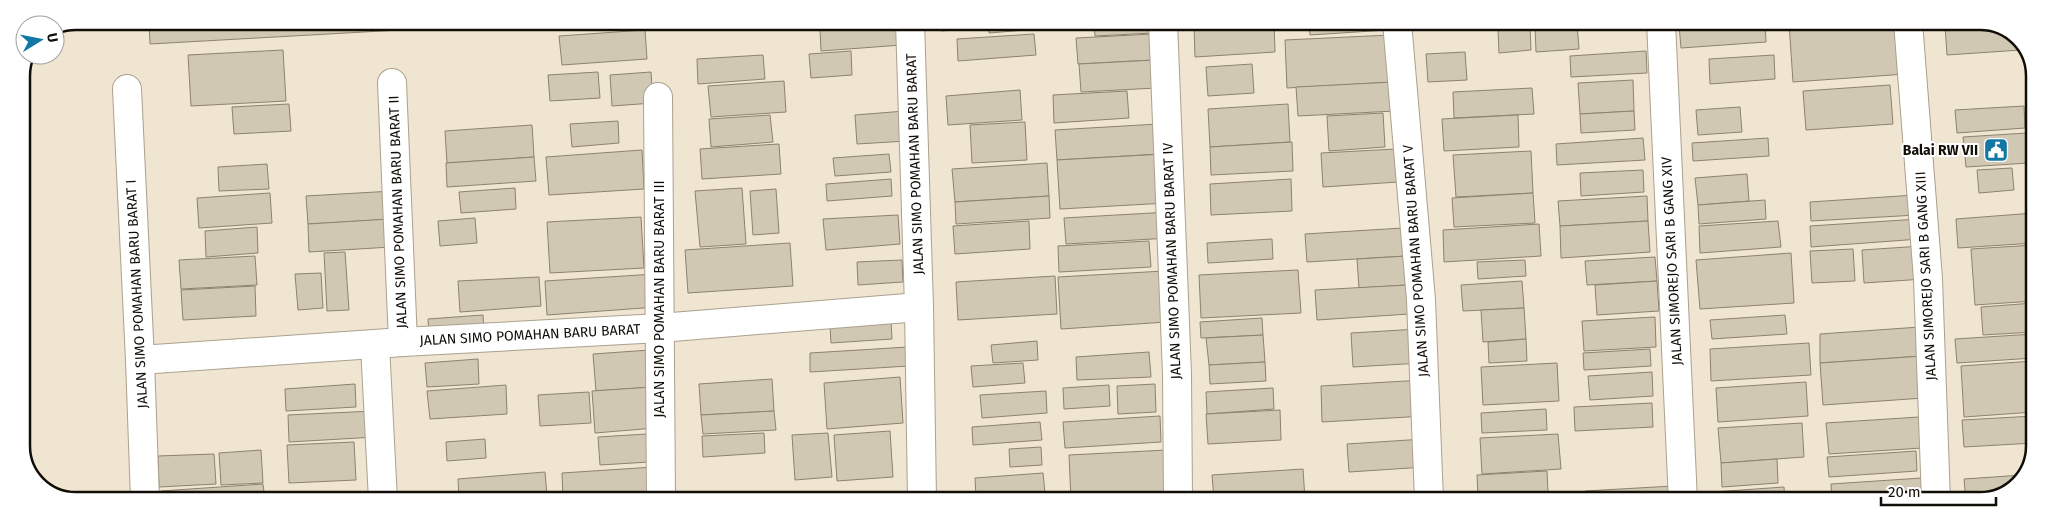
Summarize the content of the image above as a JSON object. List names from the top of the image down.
{
  "streets": {
    "street": [
      "JALAN SIMO POMAHAN BARU BARAT",
      "JALAN SIMO POMAHAN BARU BARAT II",
      "JALAN SIMO POMAHAN BARU BARAT IV",
      "JALAN SIMO POMAHAN BARU BARAT V",
      "JALAN SIMOREJO SARI B GANG XIV",
      "JALAN SIMOREJO SARI B GANG XIII",
      "JALAN SIMO POMAHAN BARU BARAT I",
      "JALAN SIMO POMAHAN BARU BARAT III"
    ]
  },
  "crossings": [
    ["JALAN SIMO POMAHAN BARU BARAT", "JALAN SIMO POMAHAN BARU BARAT II"],
    ["JALAN SIMO POMAHAN BARU BARAT", "JALAN SIMO POMAHAN BARU BARAT I"],
    ["JALAN SIMO POMAHAN BARU BARAT", "JALAN SIMO POMAHAN BARU BARAT III"]
  ],
  "places": {
    "public building": ["Balai RW VII"]
  },
  "scale_bar": "20 m",
  "north": "right"
}
